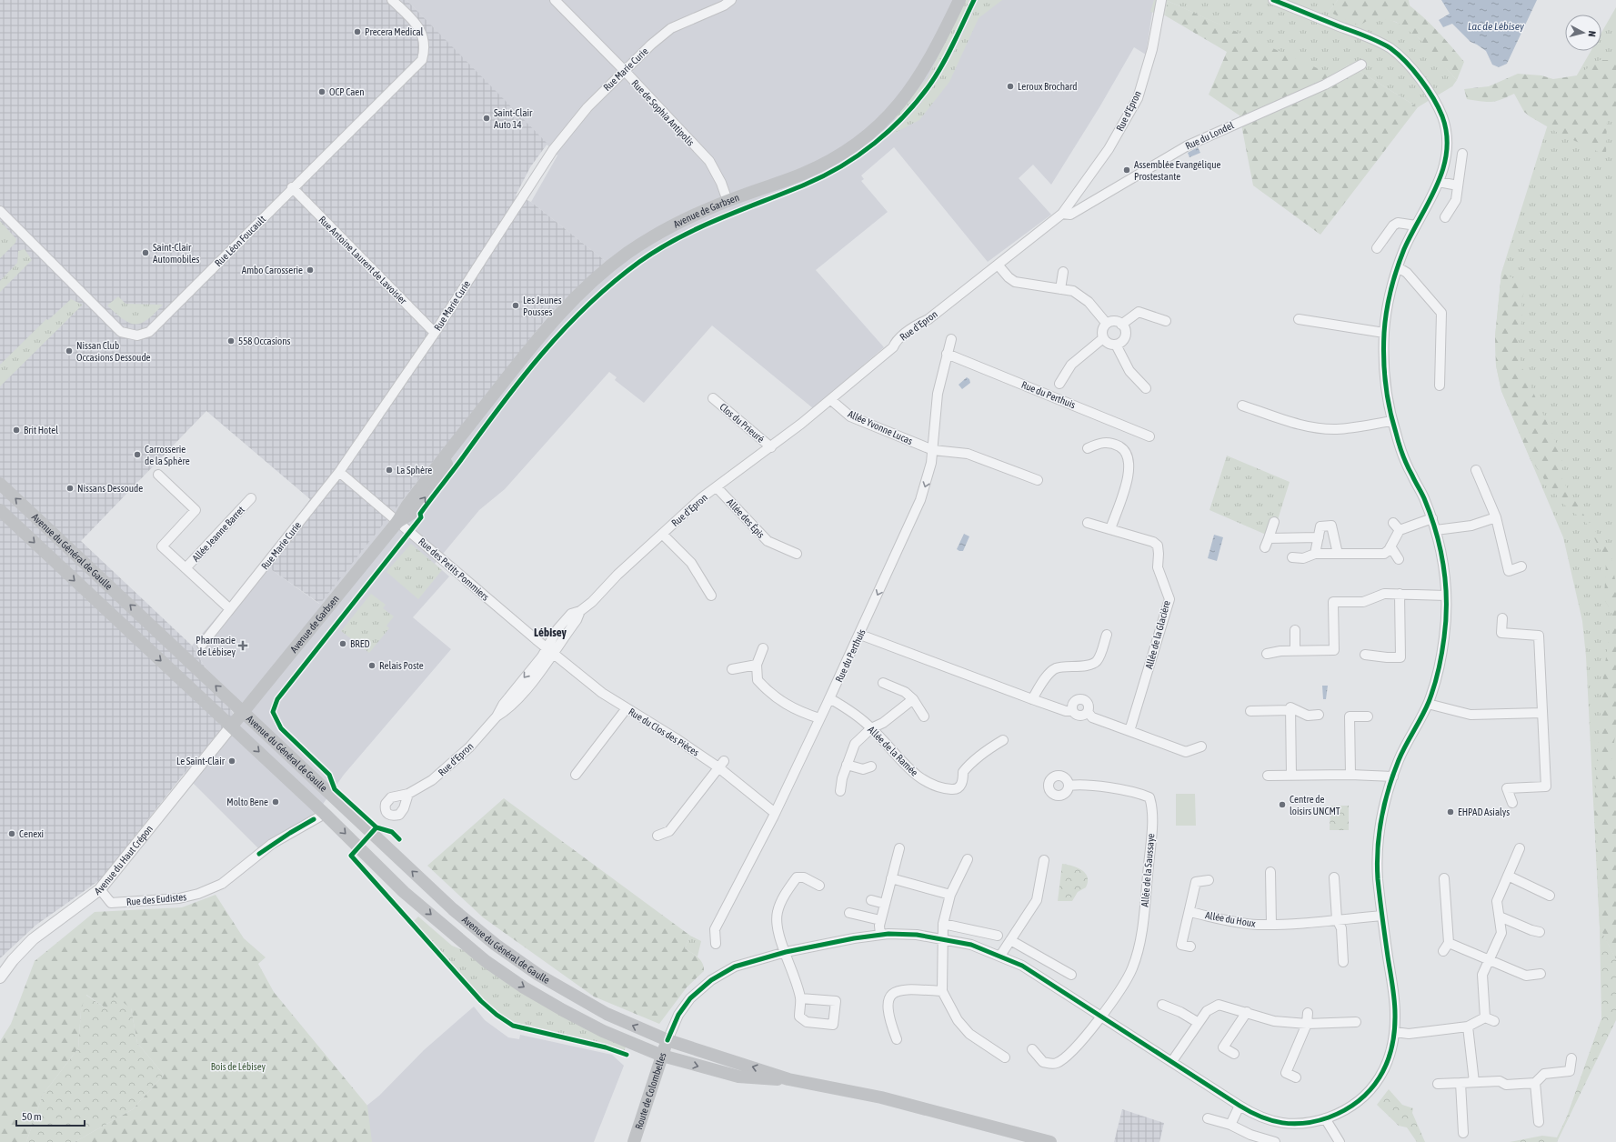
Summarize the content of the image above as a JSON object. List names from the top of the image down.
{
  "streets": {
    "main road": ["Avenue de Garbsen", "Avenue du Général de Gaulle", "Route de Colombelles"],
    "street": [
      "Rue Marie Curie",
      "Rue d'Epron",
      "Rue de Sophia Antipolis",
      "Rue du Londel",
      "Rue Léon Foucault",
      "Rue Antoine Laurent de Lavoisier",
      "Rue du Perthuis",
      "Clos du Prieuré",
      "Allée Yvonne Lucas",
      "Allée des Épis",
      "Allée Jeanne Barret",
      "Rue des Petits Pommiers",
      "Allée de la Glacière",
      "Rue du Clos des Pièces",
      "Allée de la Ramée",
      "Avenue du Haut Crépon",
      "Allée de la Saussaye",
      "Rue des Eudistes",
      "Allée du Houx"
    ]
  },
  "crossings": [
    ["Rue Marie Curie", "Rue de Sophia Antipolis"],
    ["Rue Marie Curie", "Rue Antoine Laurent de Lavoisier"],
    ["Rue Marie Curie", "Rue des Petits Pommiers"],
    ["Rue d'Epron", "Rue du Londel"],
    ["Rue d'Epron", "Clos du Prieuré"],
    ["Rue d'Epron", "Allée Yvonne Lucas"],
    ["Rue d'Epron", "Allée des Épis"],
    ["Rue d'Epron", "Rue des Petits Pommiers"],
    ["Rue d'Epron", "Rue du Clos des Pièces"],
    ["Rue de Sophia Antipolis", "Avenue de Garbsen"],
    ["Avenue de Garbsen", "Avenue du Général de Gaulle"],
    ["Avenue de Garbsen", "Rue des Petits Pommiers"],
    ["Avenue de Garbsen", "Avenue du Haut Crépon"],
    ["Rue Léon Foucault", "Rue Antoine Laurent de Lavoisier"],
    ["Rue du Perthuis", "Allée Yvonne Lucas"],
    ["Rue du Perthuis", "Rue du Clos des Pièces"],
    ["Rue du Perthuis", "Allée de la Ramée"],
    ["Avenue du Général de Gaulle", "Avenue du Haut Crépon"],
    ["Avenue du Général de Gaulle", "Rue des Eudistes"],
    ["Avenue du Général de Gaulle", "Route de Colombelles"],
    ["Rue des Petits Pommiers", "Rue du Clos des Pièces"],
    ["Avenue du Haut Crépon", "Rue des Eudistes"]
  ],
  "districts": ["Lébisey"],
  "water": ["Lac de Lébisey"],
  "parks": ["Bois de Lébisey"],
  "places": {
    "other": [
      "Precera Medical",
      "Leroux Brochard",
      "OCP Caen",
      "Saint-Clair Auto 14",
      "Assemblée Evangélique Prostestante",
      "Saint-Clair Automobiles",
      "Ambo Carosserie",
      "Les Jeunes Pousses",
      "558 Occasions",
      "Nissan Club Occasions Dessoude",
      "Brit Hotel",
      "Carrosserie de la Sphère",
      "La Sphère",
      "Nissans Dessoude",
      "BRED",
      "Relais Poste",
      "Le Saint-Clair",
      "Molto Bene",
      "Centre de loisirs UNCMT",
      "EHPAD Asialys",
      "Cenexi"
    ],
    "health": ["Pharmacie de Lébisey"]
  },
  "scale_bar": "50 m",
  "north": "right"
}
